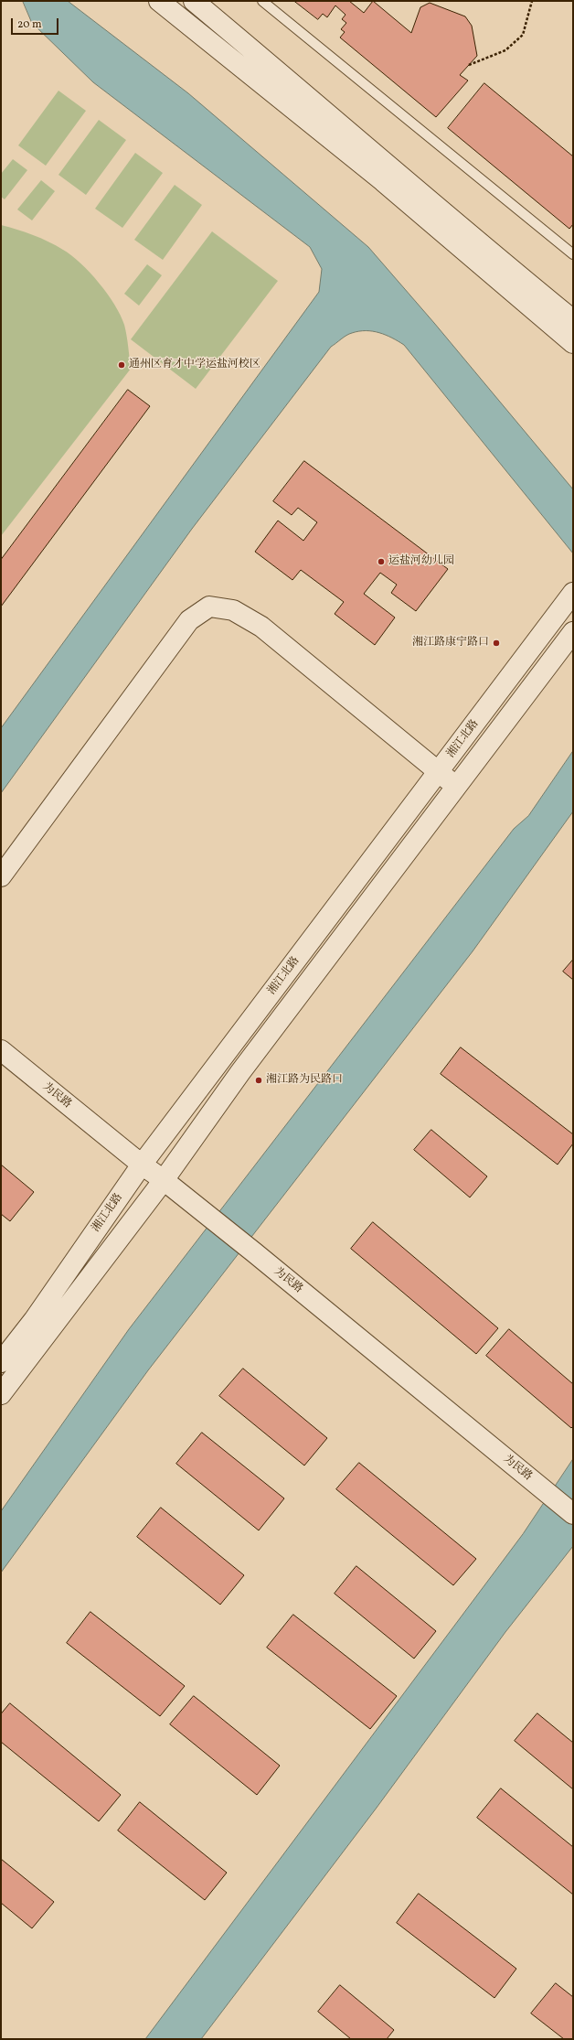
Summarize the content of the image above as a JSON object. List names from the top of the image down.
{
  "streets": {
    "street": ["湘江北路", "为民路"]
  },
  "crossings": [
    ["湘江北路", "为民路"]
  ],
  "places": [
    "通州区育才中学运盐河校区",
    "运盐河幼儿园",
    "湘江路康宁路口",
    "湘江路为民路口"
  ],
  "scale_bar": "20 m"
}
